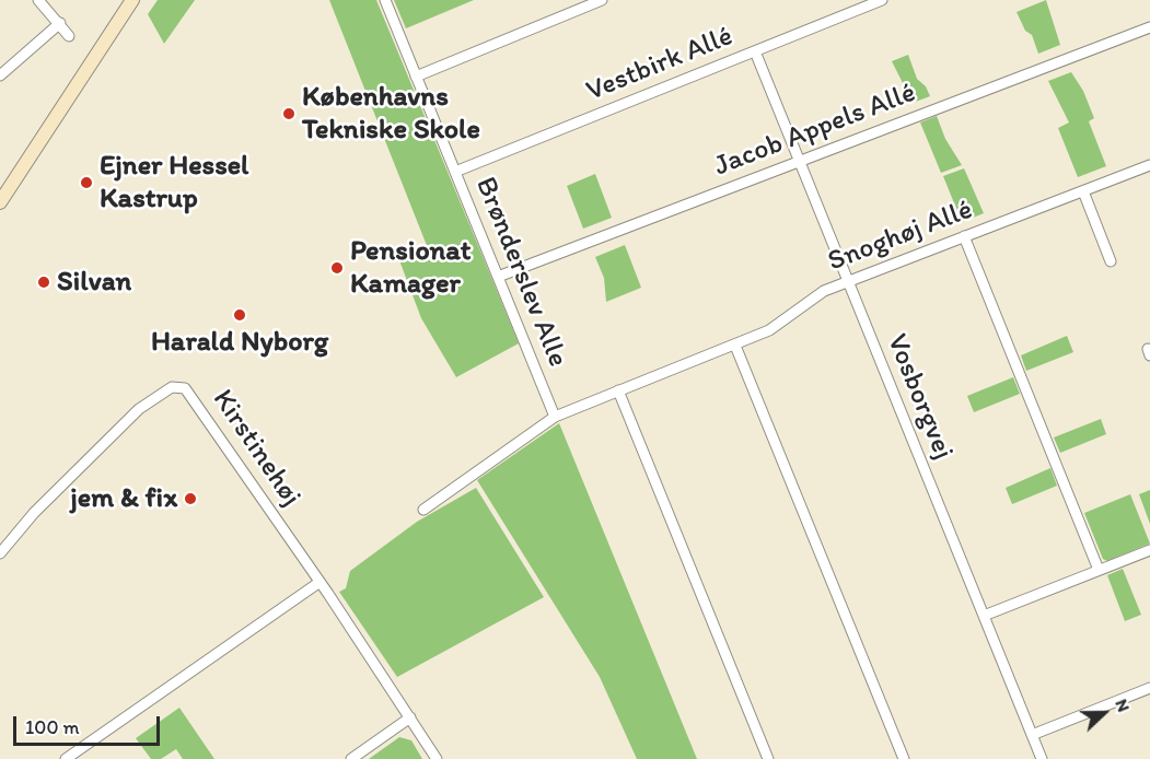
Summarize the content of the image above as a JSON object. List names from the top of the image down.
{
  "streets": {
    "street": [
      "Vestbirk Allé",
      "Jacob Appels Allé",
      "Snoghøj Allé",
      "Brønderslev Alle",
      "Vosborgvej",
      "Kirstinehøj"
    ]
  },
  "crossings": [
    ["Vestbirk Allé", "Brønderslev Alle"],
    ["Vestbirk Allé", "Vosborgvej"],
    ["Jacob Appels Allé", "Brønderslev Alle"],
    ["Jacob Appels Allé", "Vosborgvej"],
    ["Snoghøj Allé", "Brønderslev Alle"],
    ["Snoghøj Allé", "Vosborgvej"]
  ],
  "places": [
    "Københavns Tekniske Skole",
    "Ejner Hessel Kastrup",
    "Pensionat Kamager",
    "Silvan",
    "Harald Nyborg",
    "jem & fix"
  ],
  "scale_bar": "100 m",
  "north": "right"
}
